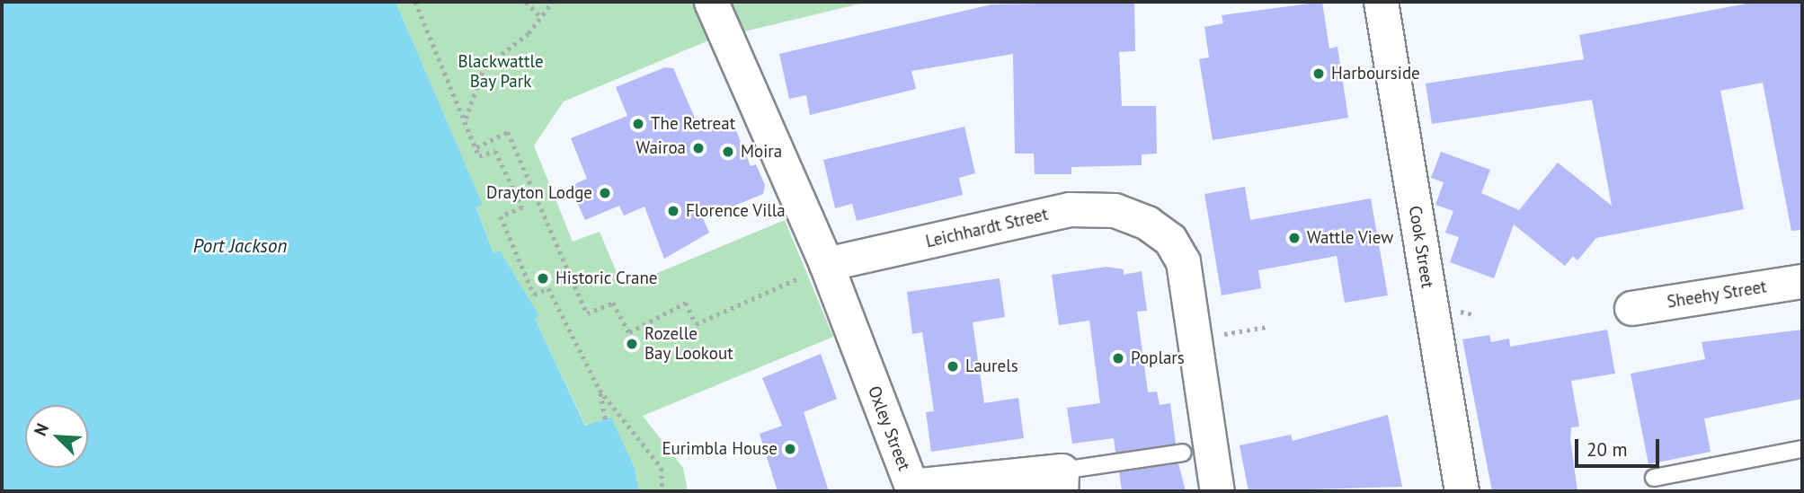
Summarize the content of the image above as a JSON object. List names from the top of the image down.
{
  "streets": {
    "street": [
      "Leichhardt Street",
      "Cook Street",
      "Sheehy Street",
      "Oxley Street"
    ]
  },
  "crossings": [
    ["Leichhardt Street", "Oxley Street"]
  ],
  "water": ["Port Jackson"],
  "parks": ["Blackwattle Bay Park"],
  "places": [
    "Harbourside",
    "The Retreat",
    "Wairoa",
    "Moira",
    "Drayton Lodge",
    "Florence Villa",
    "Wattle View",
    "Historic Crane",
    "Rozelle Bay Lookout",
    "Poplars",
    "Laurels",
    "Eurimbla House"
  ],
  "scale_bar": "20 m",
  "north": "top left"
}
